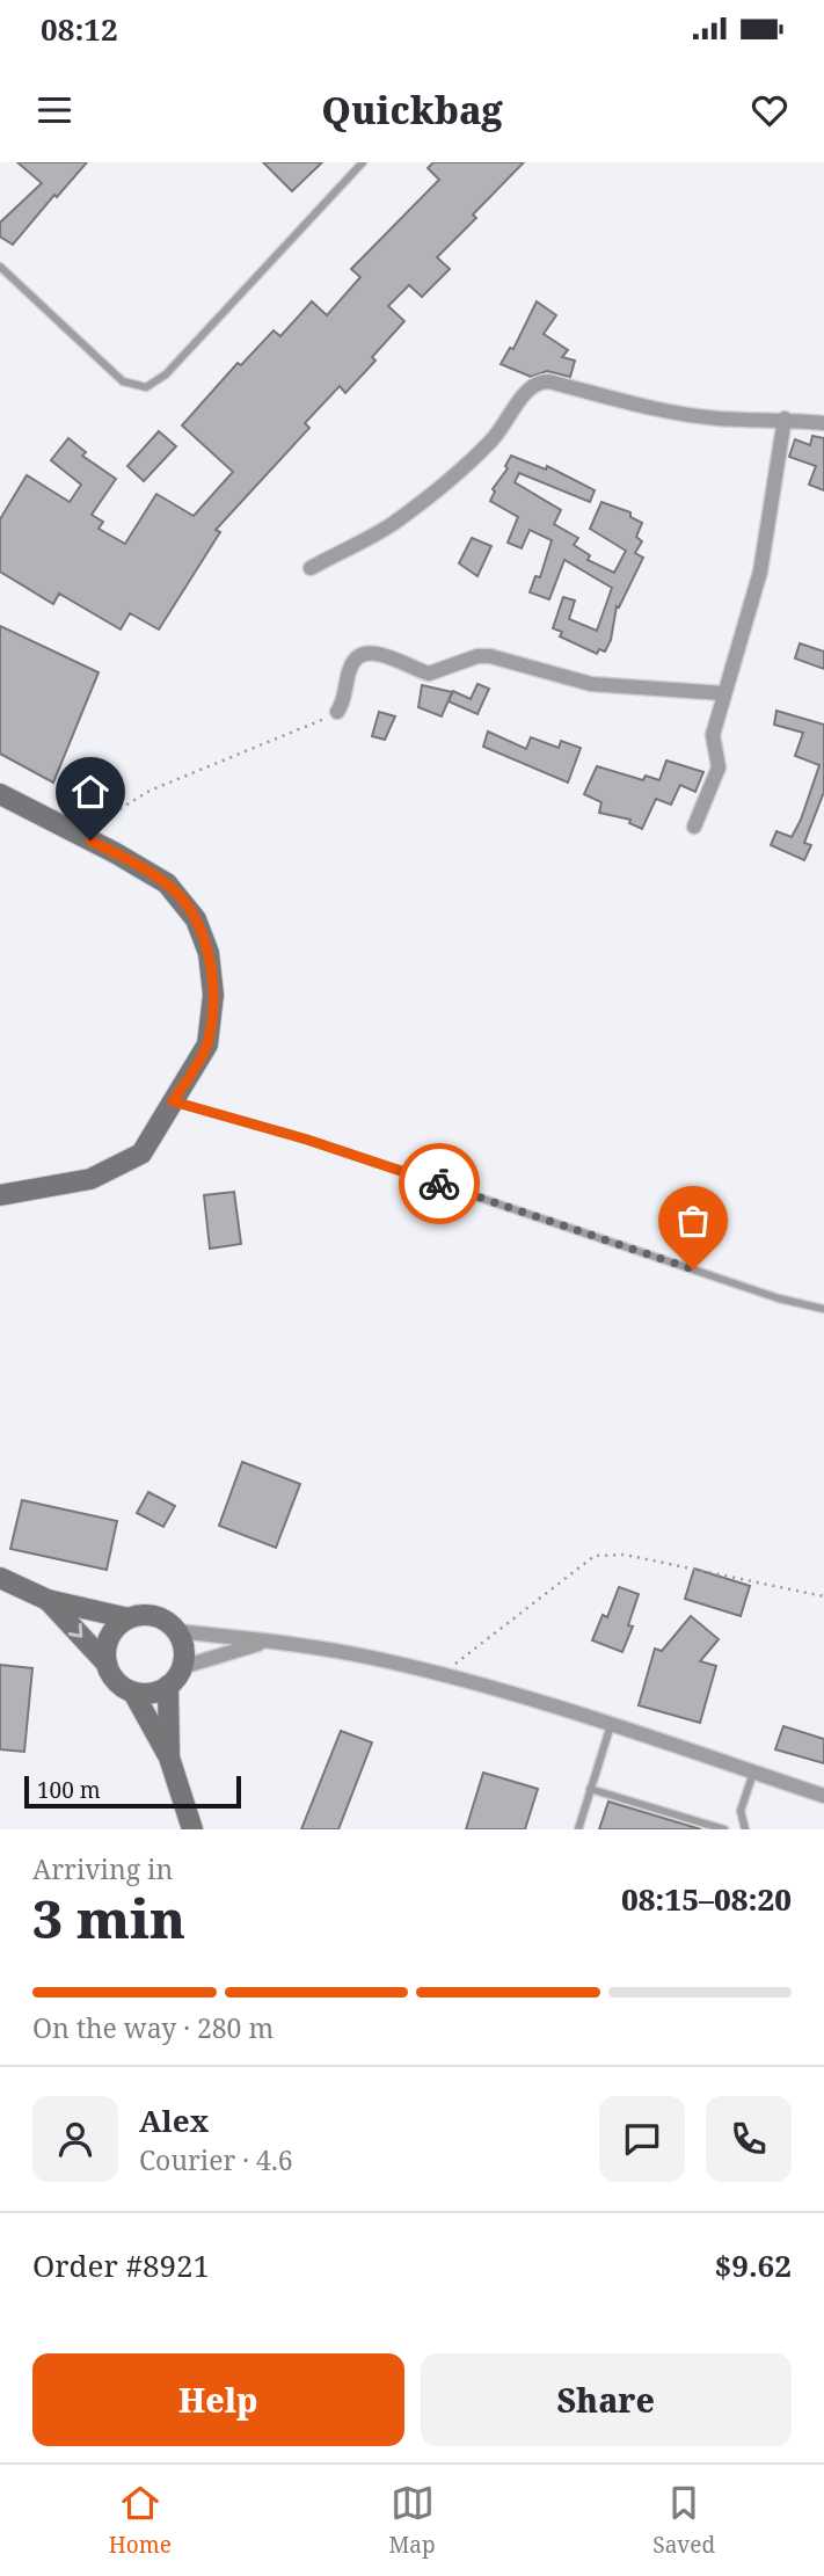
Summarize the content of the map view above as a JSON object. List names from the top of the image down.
{
  "scale_bar": "100 m",
  "page": {
    "status": "08:12",
    "header": "Quickbag",
    "scale": "100 m",
    "heading": ["3 min", "Arriving in", "08:15–08:20"],
    "panel": [
      "Alex",
      "Courier · 4.6",
      "Order #8921",
      "$9.62"
    ],
    "bar": "On the way · 280 m",
    "buttons": ["Help", "Share"],
    "tabs": ["Home", "Map", "Saved"]
  }
}
